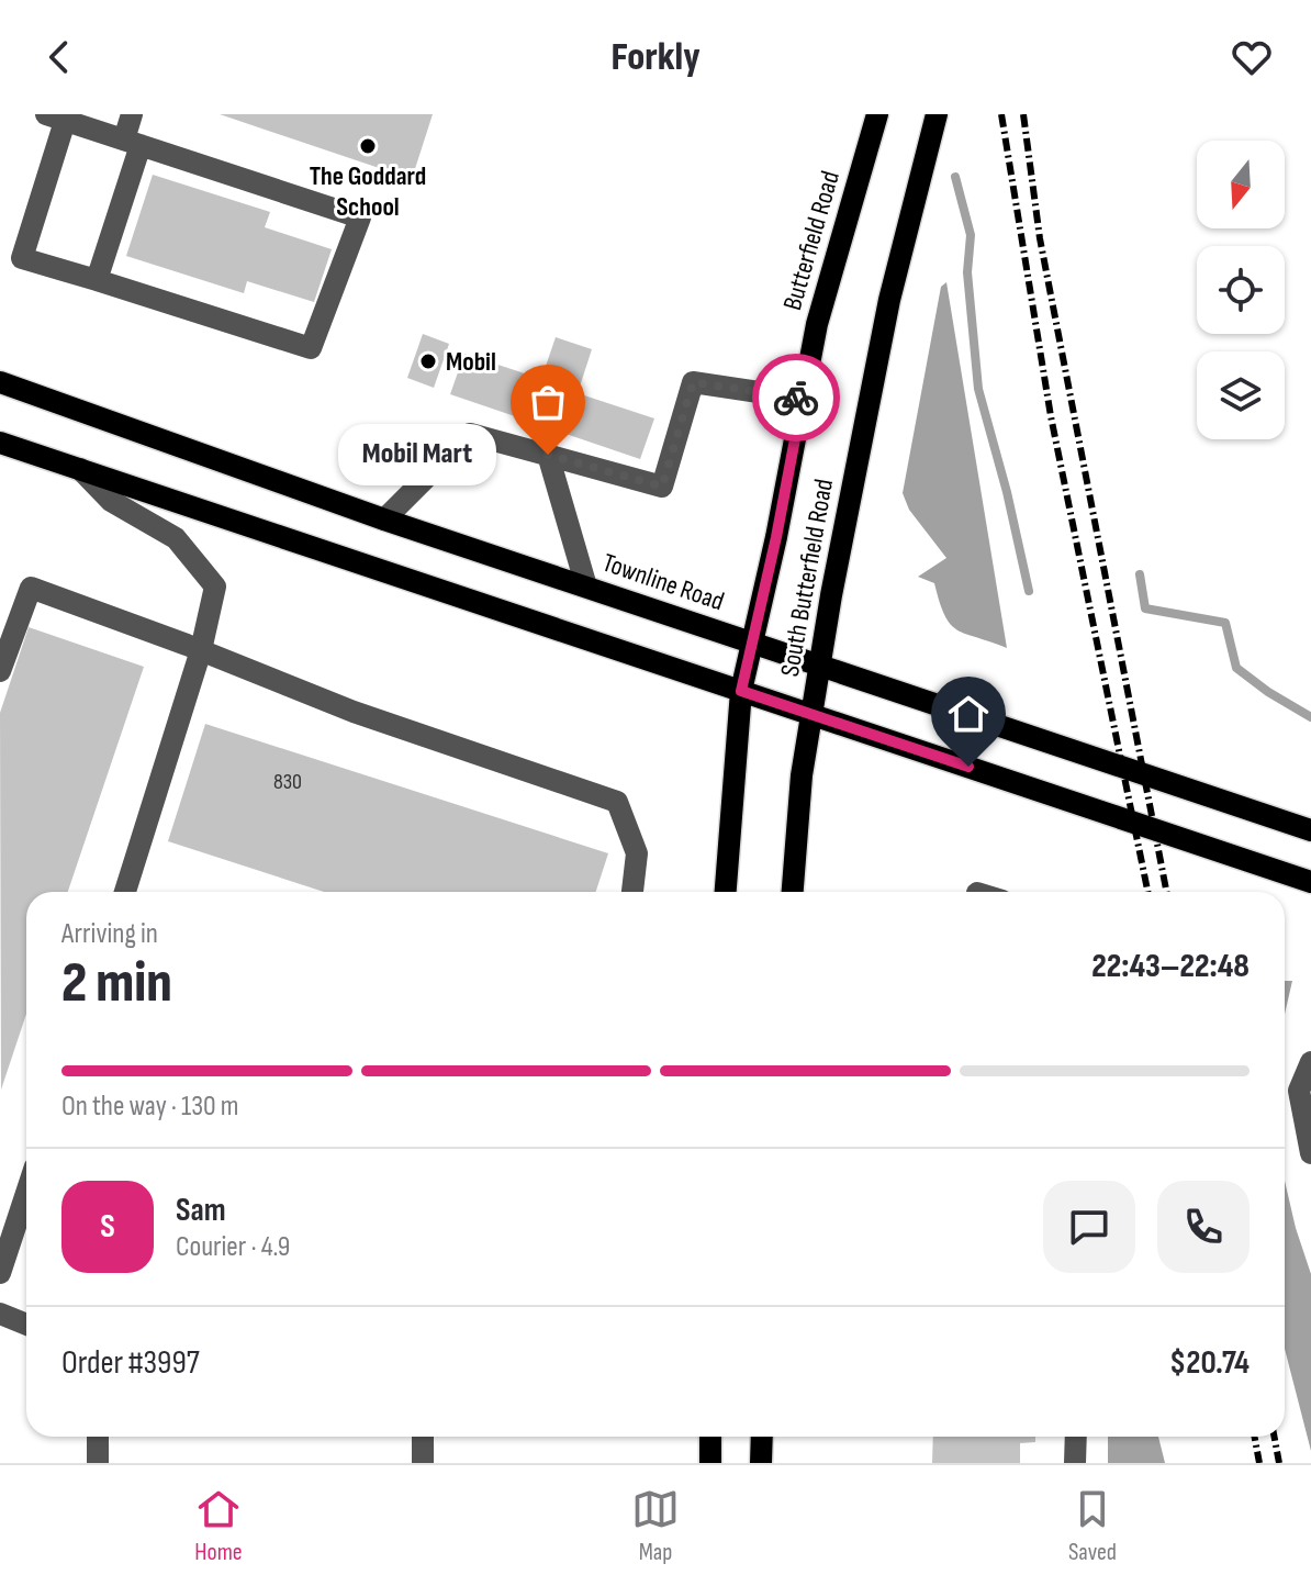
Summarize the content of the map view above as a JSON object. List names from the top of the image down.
{
  "streets": {
    "main road": ["Butterfield Road", "South Butterfield Road", "Townline Road"]
  },
  "crossings": [
    ["Butterfield Road", "South Butterfield Road"],
    ["Butterfield Road", "Townline Road"],
    ["South Butterfield Road", "Townline Road"]
  ],
  "places": ["The Goddard School", "Mobil", "Mobil Mart"],
  "house_numbers": ["830"],
  "north": "bottom",
  "page": {
    "header": "Forkly",
    "bubble": "Mobil Mart",
    "heading": ["2 min", "Arriving in", "22:43–22:48"],
    "panel": [
      "Sam",
      "Courier · 4.9",
      "Order #3997",
      "$20.74"
    ],
    "bar": "On the way · 130 m",
    "round": "S",
    "tabs": ["Home", "Map", "Saved"]
  }
}
